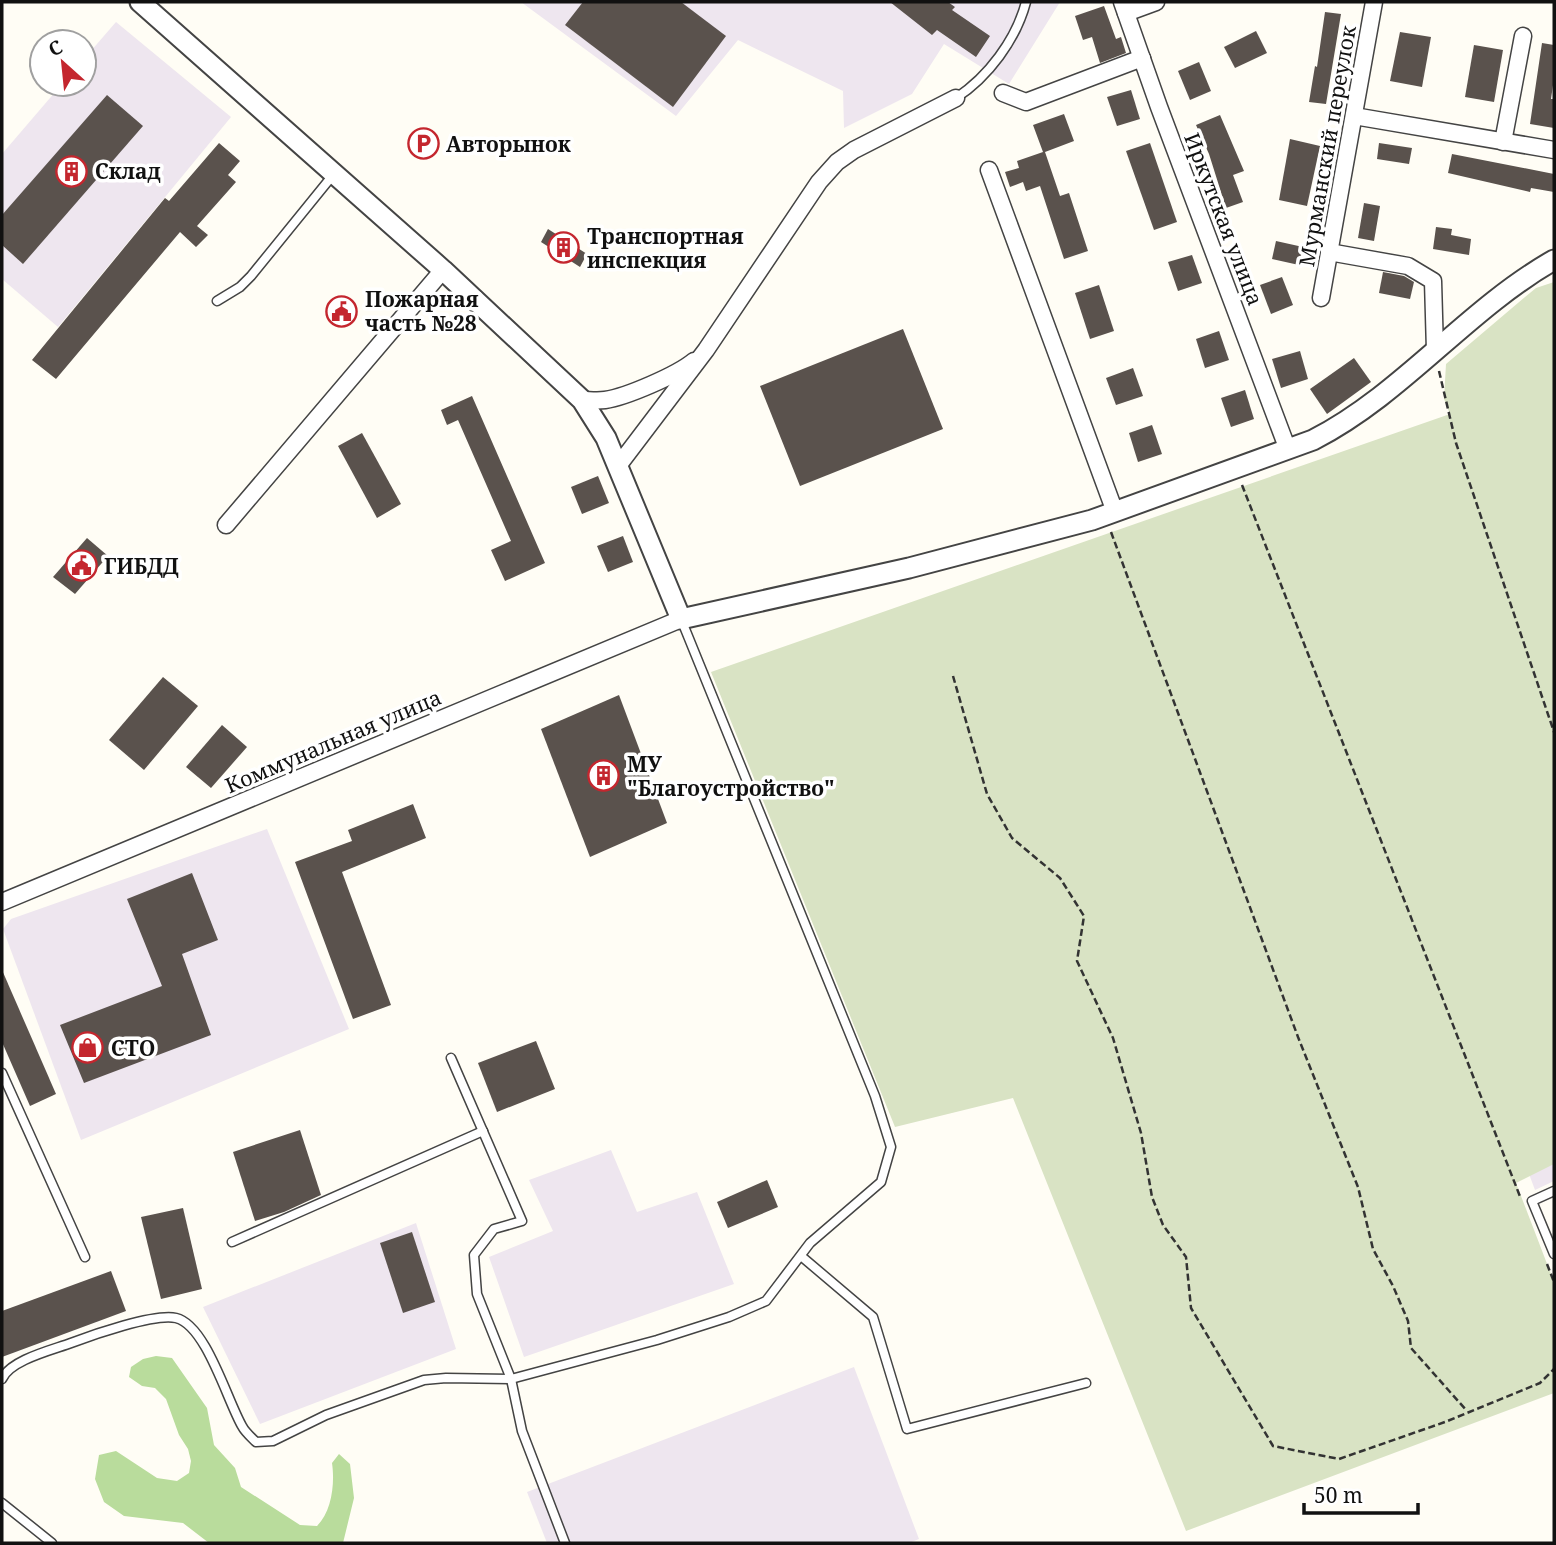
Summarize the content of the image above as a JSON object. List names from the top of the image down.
{
  "streets": {
    "street": ["Мурманский переулок", "Иркутская улица", "Коммунальная улица"]
  },
  "places": {
    "parking": ["Авторынок"],
    "building": ["Склад", "Транспортная инспекция", "МУ \"Благоустройство\""],
    "public building": ["Пожарная часть №28", "ГИБДД"],
    "shop": ["СТО"]
  },
  "scale_bar": "50 m",
  "north": "top left"
}
